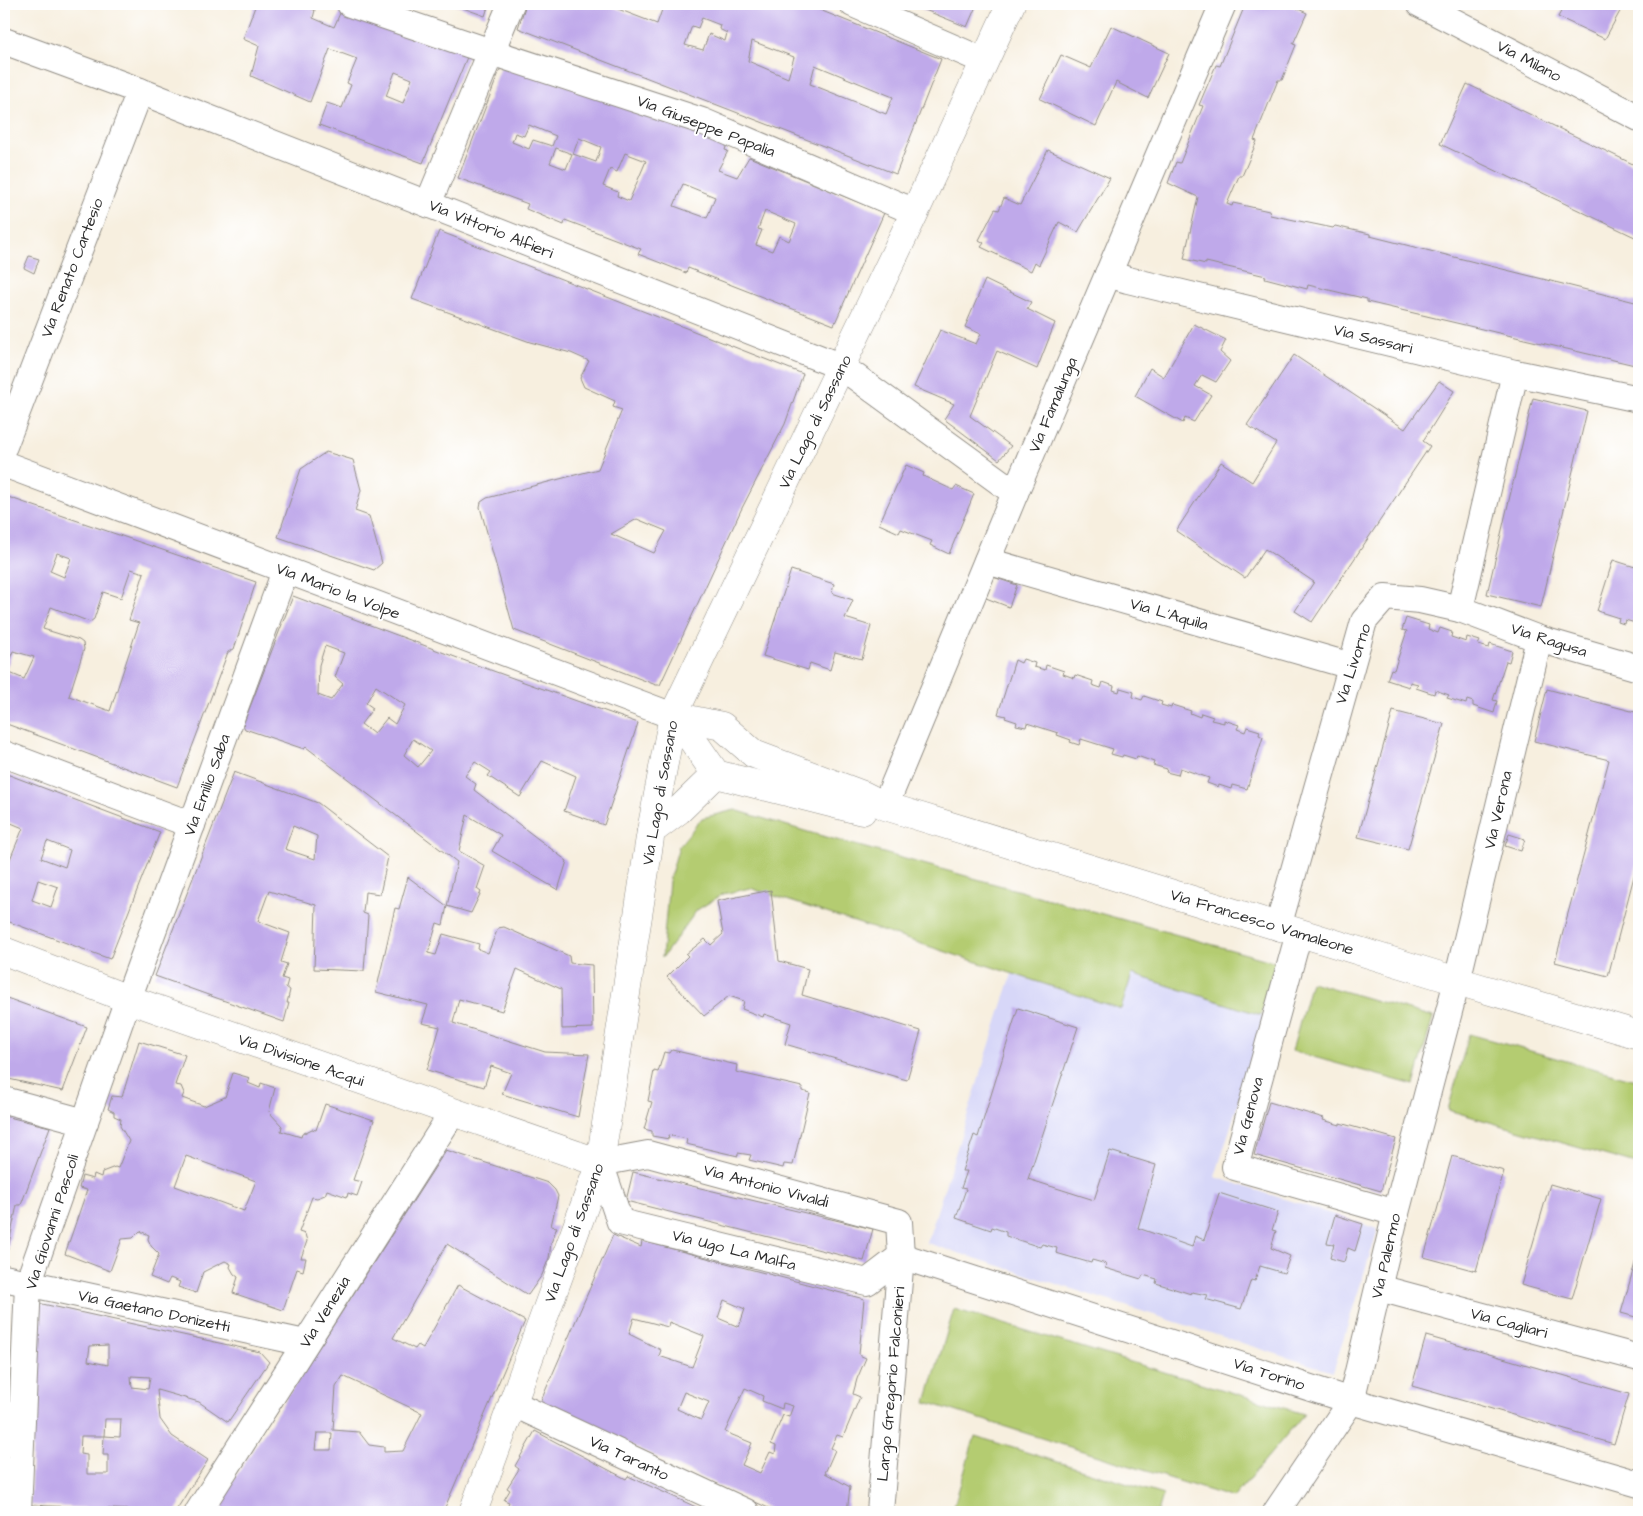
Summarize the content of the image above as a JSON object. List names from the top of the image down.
{
  "streets": {
    "main road": ["Via Lago di Sassano", "Via Francesco Vamaleone", "Via Divisione Acqui"],
    "street": [
      "Via Milano",
      "Via Giuseppe Papalia",
      "Via Vittorio Alfieri",
      "Via Renato Cartesio",
      "Via Sassari",
      "Via Famalunga",
      "Via Mario la Volpe",
      "Via L'Aquila",
      "Via Ragusa",
      "Via Livorno",
      "Via Emilio Saba",
      "Via Verona",
      "Via Genova",
      "Via Antonio Vivaldi",
      "Via Giovanni Pascoli",
      "Via Ugo La Malfa",
      "Via Palermo",
      "Via Gaetano Donizetti",
      "Via Venezia",
      "Via Cagliari",
      "Via Torino",
      "Largo Gregorio Falconieri",
      "Via Taranto"
    ]
  },
  "crossings": [
    ["Via Giuseppe Papalia", "Via Lago di Sassano"],
    ["Via Vittorio Alfieri", "Via Renato Cartesio"],
    ["Via Vittorio Alfieri", "Via Famalunga"],
    ["Via Vittorio Alfieri", "Via Lago di Sassano"],
    ["Via Sassari", "Via Famalunga"],
    ["Via Famalunga", "Via L'Aquila"],
    ["Via Famalunga", "Via Francesco Vamaleone"],
    ["Via Lago di Sassano", "Via Mario la Volpe"],
    ["Via Lago di Sassano", "Via Francesco Vamaleone"],
    ["Via Lago di Sassano", "Via Divisione Acqui"],
    ["Via Lago di Sassano", "Via Antonio Vivaldi"],
    ["Via Lago di Sassano", "Via Ugo La Malfa"],
    ["Via Lago di Sassano", "Via Taranto"],
    ["Via Mario la Volpe", "Via Emilio Saba"],
    ["Via Mario la Volpe", "Via Francesco Vamaleone"],
    ["Via L'Aquila", "Via Livorno"],
    ["Via Ragusa", "Via Livorno"],
    ["Via Ragusa", "Via Verona"],
    ["Via Livorno", "Via Francesco Vamaleone"],
    ["Via Livorno", "Via Genova"],
    ["Via Emilio Saba", "Via Divisione Acqui"],
    ["Via Emilio Saba", "Via Giovanni Pascoli"],
    ["Via Verona", "Via Francesco Vamaleone"],
    ["Via Verona", "Via Palermo"],
    ["Via Francesco Vamaleone", "Via Genova"],
    ["Via Francesco Vamaleone", "Via Palermo"],
    ["Via Divisione Acqui", "Via Antonio Vivaldi"],
    ["Via Divisione Acqui", "Via Giovanni Pascoli"],
    ["Via Divisione Acqui", "Via Ugo La Malfa"],
    ["Via Divisione Acqui", "Via Venezia"],
    ["Via Genova", "Via Palermo"],
    ["Via Antonio Vivaldi", "Via Ugo La Malfa"],
    ["Via Antonio Vivaldi", "Via Torino"],
    ["Via Antonio Vivaldi", "Largo Gregorio Falconieri"],
    ["Via Giovanni Pascoli", "Via Gaetano Donizetti"],
    ["Via Ugo La Malfa", "Via Torino"],
    ["Via Ugo La Malfa", "Largo Gregorio Falconieri"],
    ["Via Palermo", "Via Cagliari"],
    ["Via Palermo", "Via Torino"],
    ["Via Gaetano Donizetti", "Via Venezia"],
    ["Via Torino", "Largo Gregorio Falconieri"]
  ]
}
